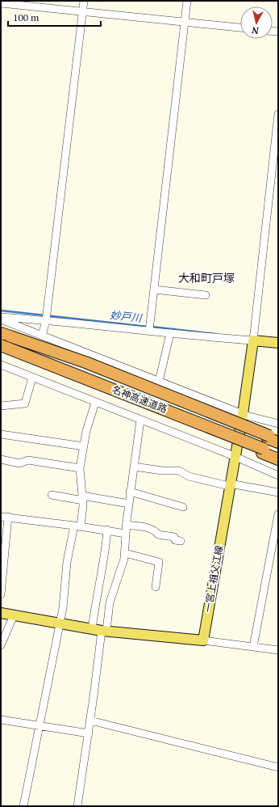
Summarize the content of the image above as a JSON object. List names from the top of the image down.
{
  "streets": {
    "highway": ["名神高速道路"],
    "main road": ["一宮上祖父江線"]
  },
  "districts": ["大和町戸塚"],
  "water": ["妙戸川"],
  "scale_bar": "100 m",
  "north": "bottom"
}
